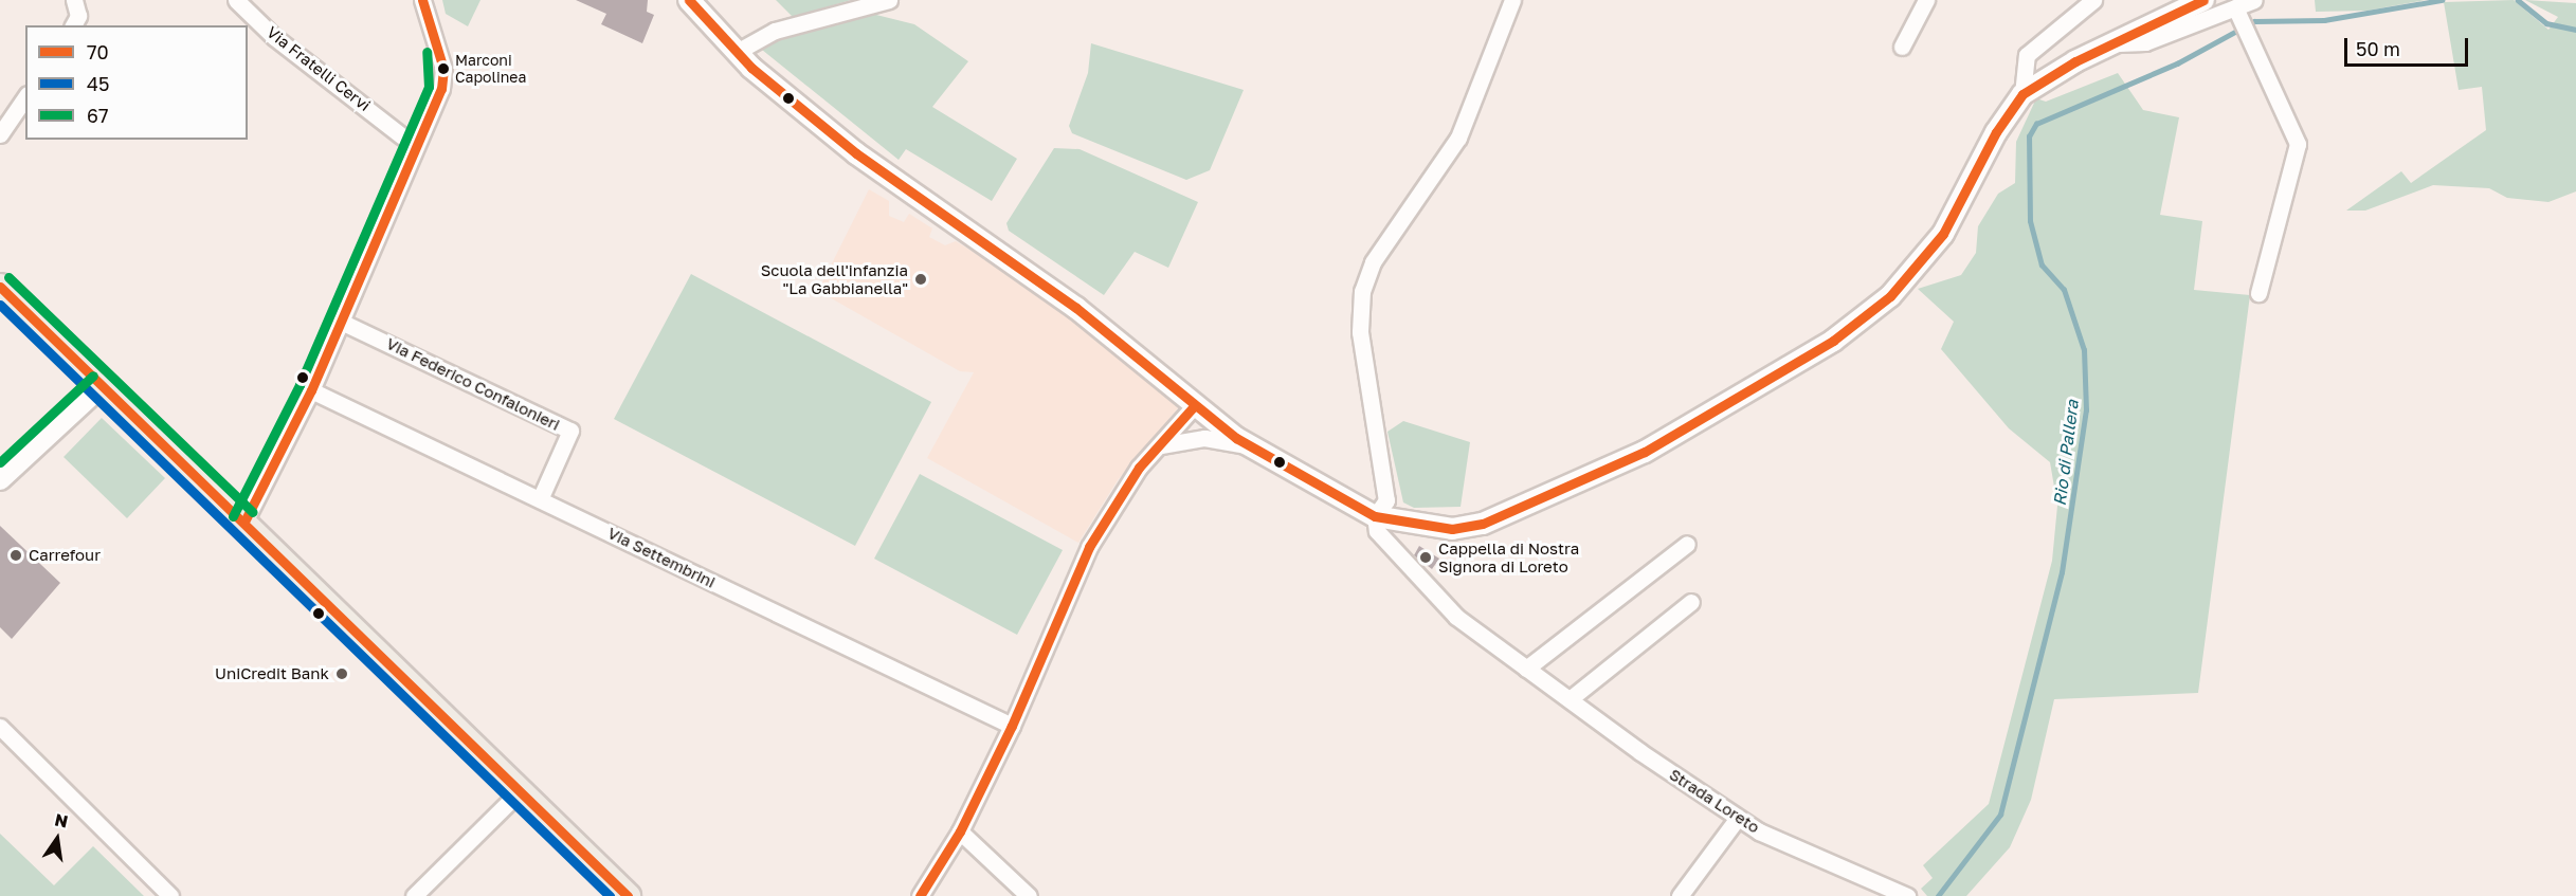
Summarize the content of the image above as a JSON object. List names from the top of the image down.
{
  "streets": {
    "street": [
      "Via Fratelli Cervi",
      "Via Federico Confalonieri",
      "Via Settembrini",
      "Strada Loreto"
    ]
  },
  "crossings": [
    ["Via Federico Confalonieri", "Via Settembrini"]
  ],
  "water": ["Rio di Pallera"],
  "places": [
    "Marconi Capolinea",
    "Scuola dell'infanzia \"La Gabbianella\"",
    "Carrefour",
    "Cappella di Nostra Signora di Loreto",
    "UniCredit Bank"
  ],
  "lines": ["transit line 70", "transit line 67", "transit line 45"],
  "legend": ["70", "45", "67"],
  "scale_bar": "50 m",
  "north": "top"
}
